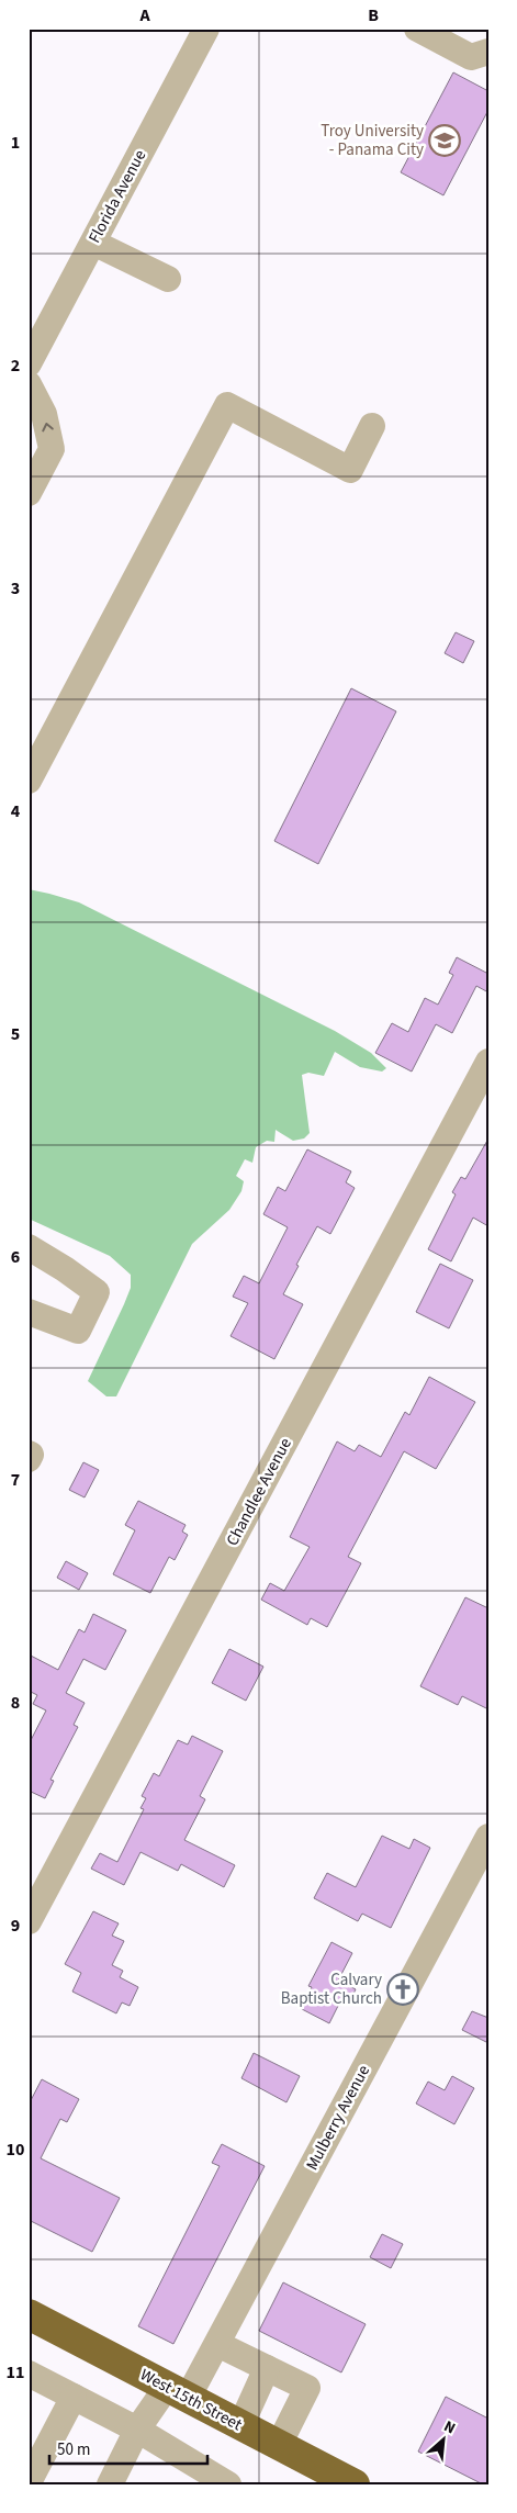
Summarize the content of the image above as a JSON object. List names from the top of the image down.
{
  "streets": {
    "highway": ["West 15th Street"],
    "street": ["Florida Avenue", "Chandlee Avenue", "Mulberry Avenue"]
  },
  "crossings": [
    ["Mulberry Avenue", "West 15th Street"]
  ],
  "places": {
    "school or university": ["Troy University - Panama City"],
    "church": ["Calvary Baptist Church"]
  },
  "scale_bar": "50 m",
  "north": "top right",
  "grid": {
    "columns": ["A", "B"],
    "rows": [
      "1",
      "2",
      "3",
      "4",
      "5",
      "6",
      "7",
      "8",
      "9",
      "10",
      "11"
    ]
  }
}
